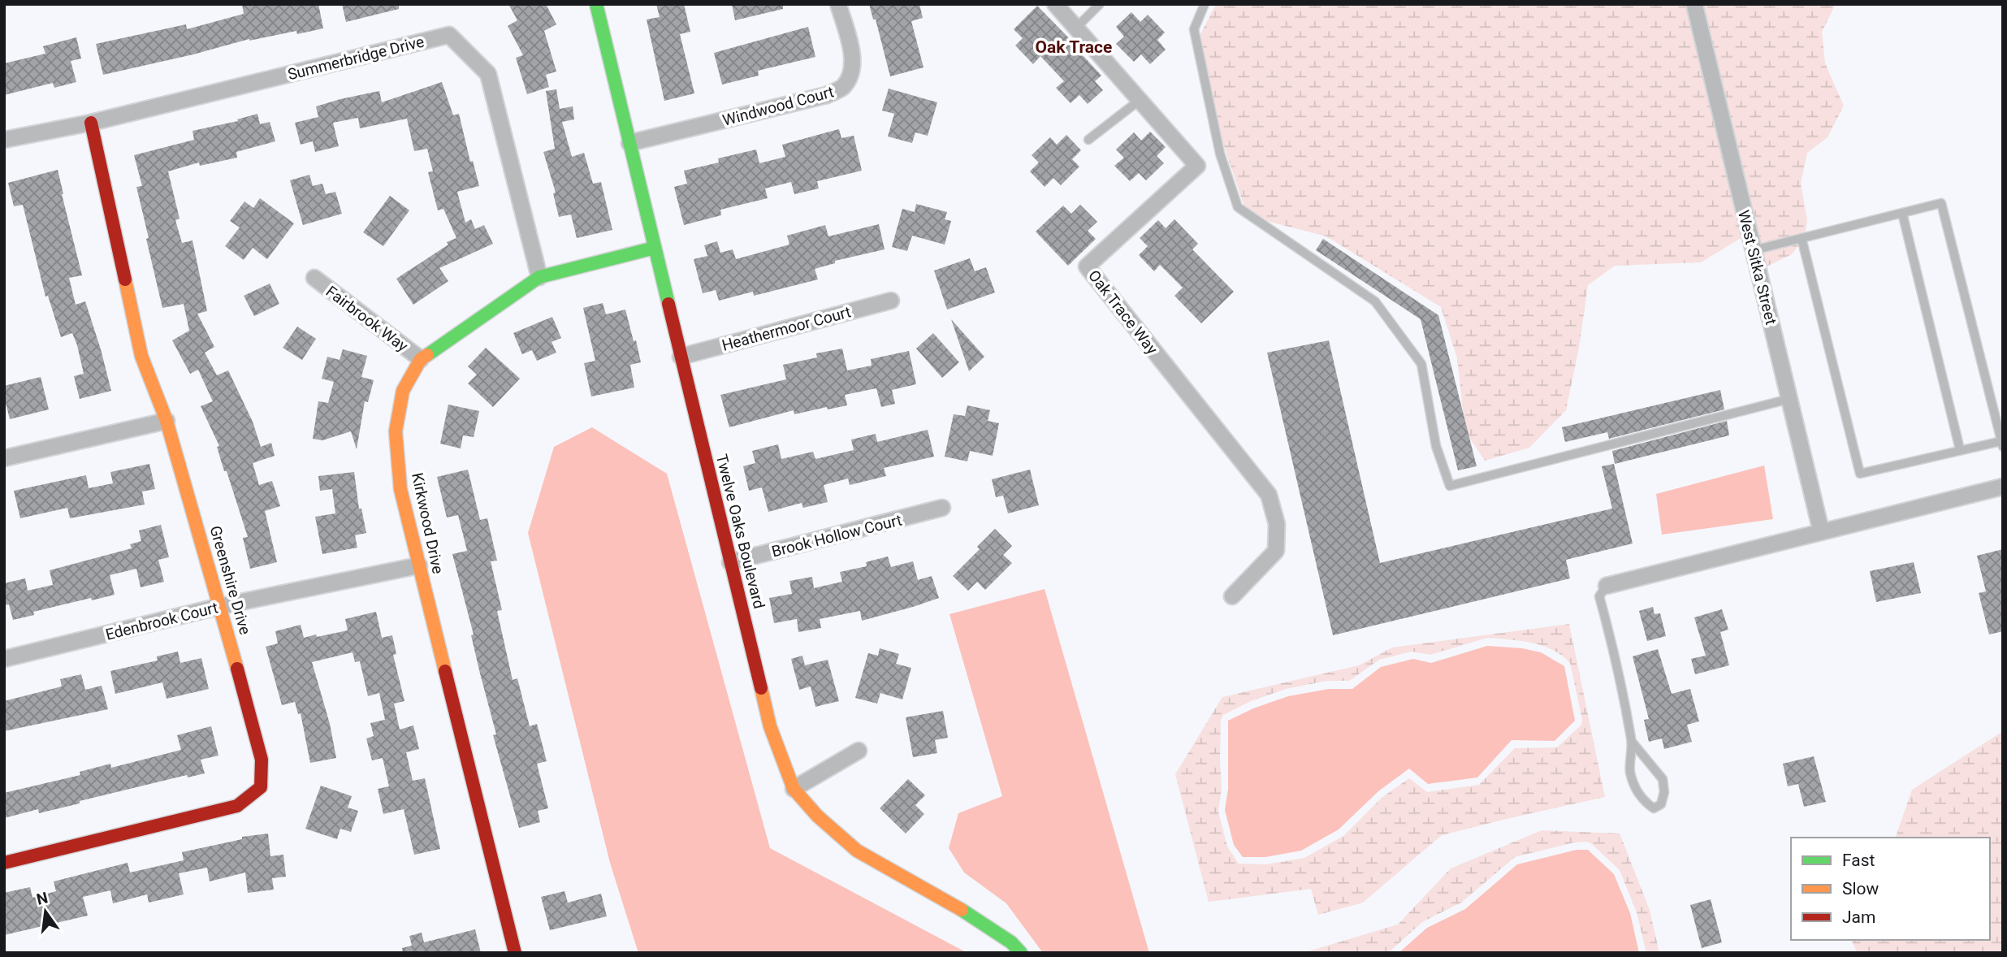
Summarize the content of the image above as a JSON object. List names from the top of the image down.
{
  "streets": {
    "street": [
      "Summerbridge Drive",
      "Windwood Court",
      "West Sitka Street",
      "Oak Trace Way",
      "Fairbrook Way",
      "Heathermoor Court",
      "Kirkwood Drive",
      "Twelve Oaks Boulevard",
      "Brook Hollow Court",
      "Greenshire Drive",
      "Edenbrook Court"
    ]
  },
  "crossings": [
    ["Summerbridge Drive", "Kirkwood Drive"],
    ["Summerbridge Drive", "Greenshire Drive"],
    ["Windwood Court", "Twelve Oaks Boulevard"],
    ["Fairbrook Way", "Kirkwood Drive"],
    ["Heathermoor Court", "Twelve Oaks Boulevard"],
    ["Kirkwood Drive", "Twelve Oaks Boulevard"],
    ["Kirkwood Drive", "Edenbrook Court"],
    ["Twelve Oaks Boulevard", "Brook Hollow Court"],
    ["Greenshire Drive", "Edenbrook Court"]
  ],
  "districts": ["Oak Trace"],
  "legend": ["Fast", "Slow", "Jam"],
  "north": "top"
}
